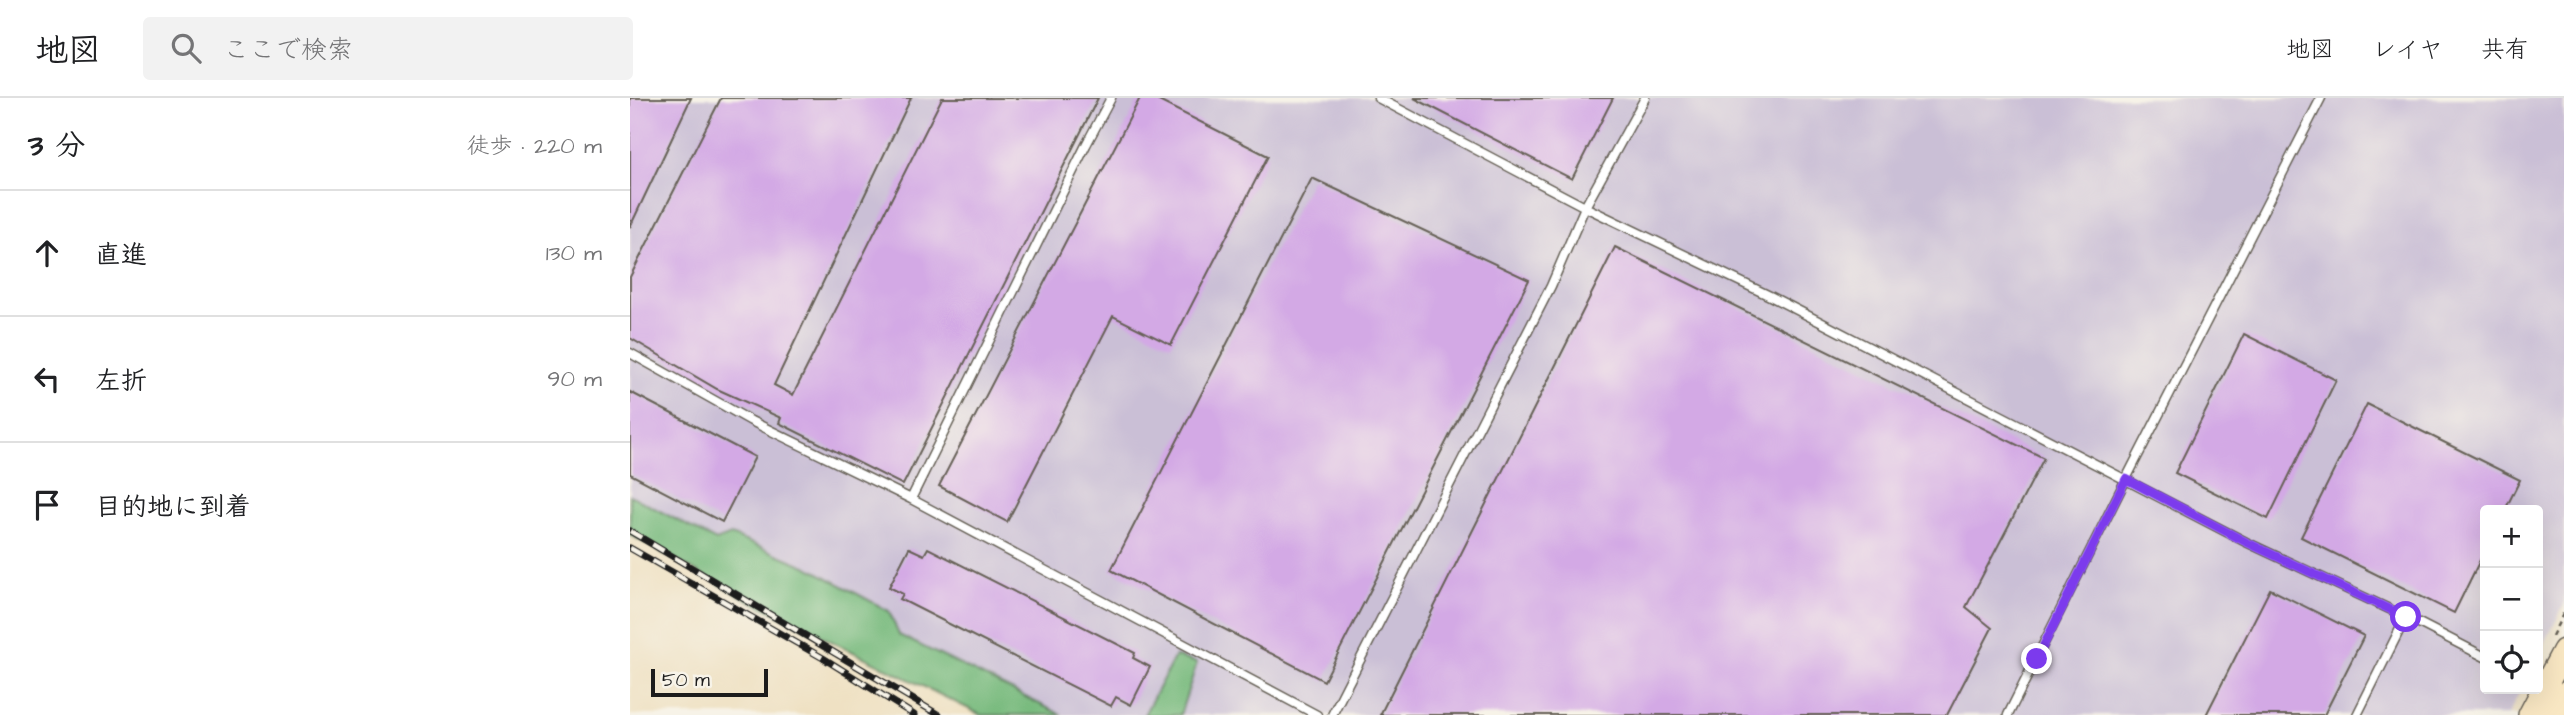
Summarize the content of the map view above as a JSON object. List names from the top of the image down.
{
  "scale_bar": "50 m",
  "page": {
    "header": "地図",
    "search": "ここで検索",
    "nav": ["地図", "レイヤ", "共有"],
    "heading": ["3 分", "徒歩 · 220 m"],
    "list": [
      ["直進", "130 m"],
      ["左折", "90 m"],
      "目的地に到着"
    ],
    "map_buttons": ["+", "−"],
    "scale": "50 m"
  }
}
